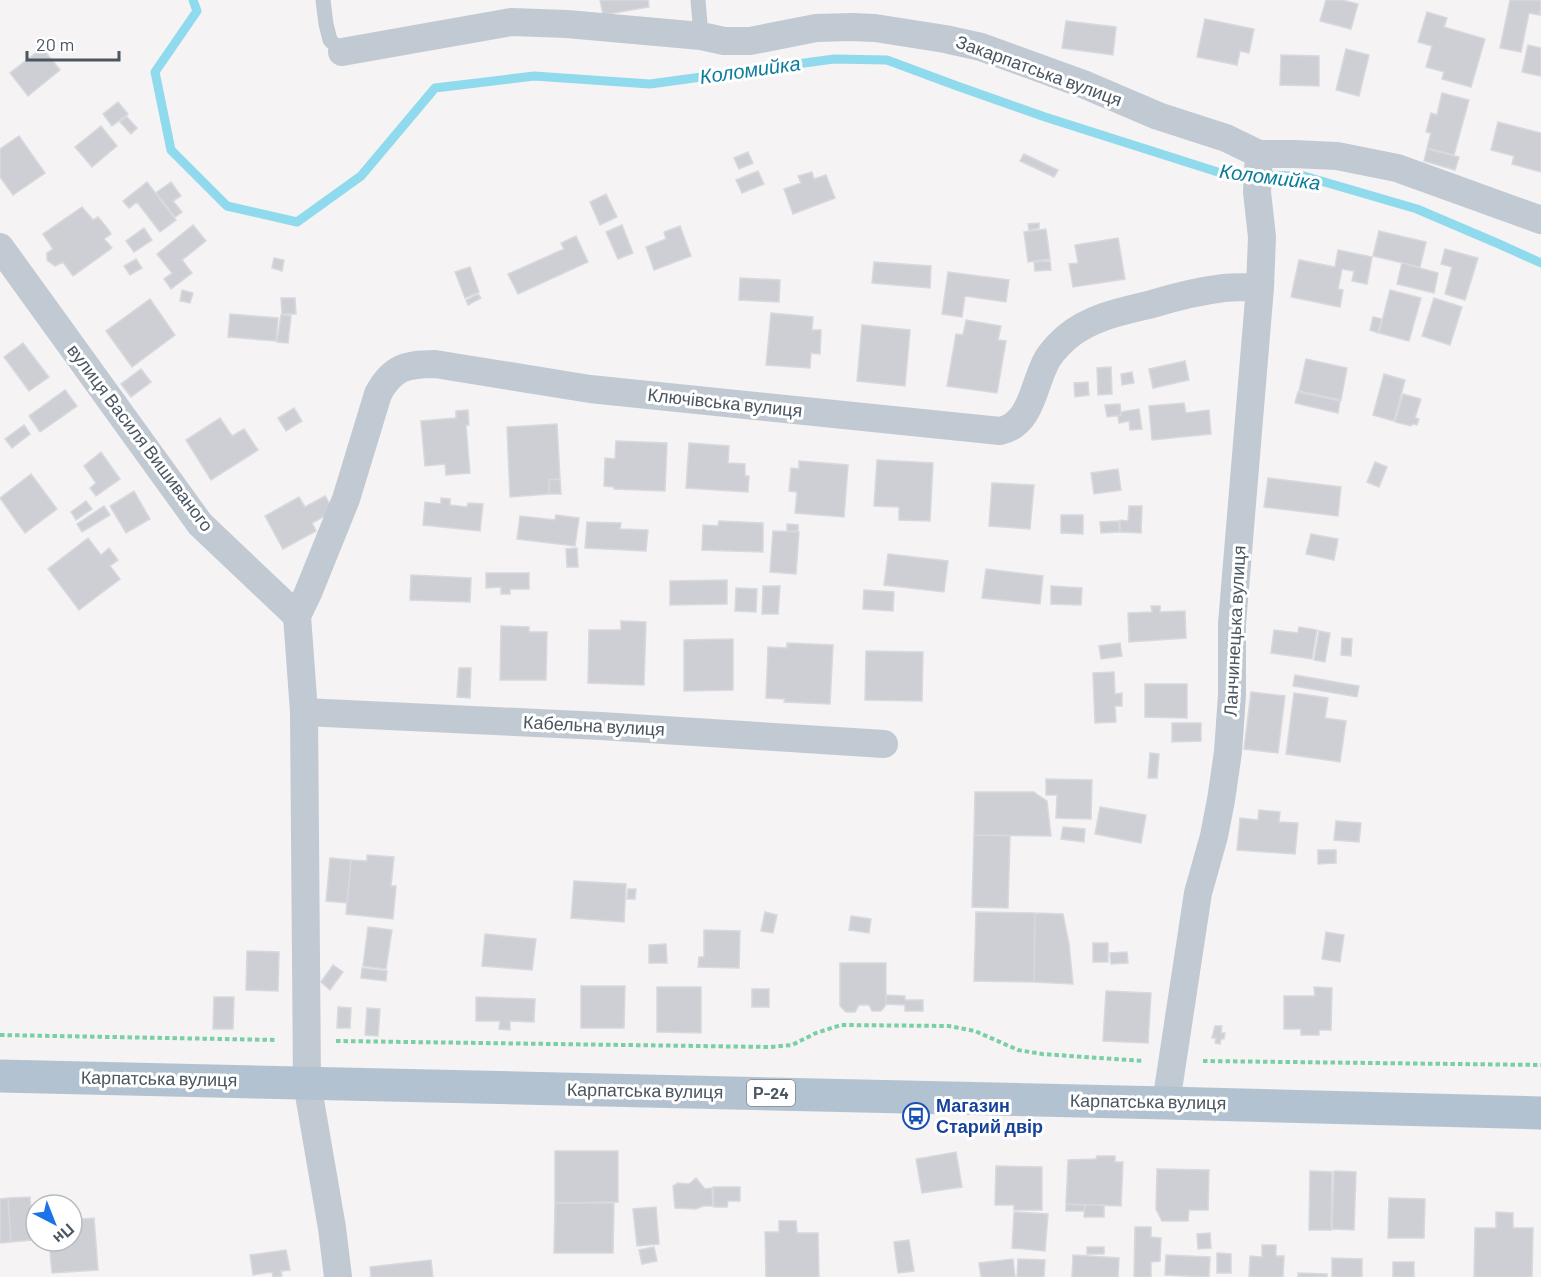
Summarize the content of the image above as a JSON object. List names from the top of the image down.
{
  "streets": {
    "main road": ["Карпатська вулиця", "Р-24"],
    "street": [
      "Закарпатська вулиця",
      "Ключівська вулиця",
      "вулиця Василя Вишиваного",
      "Ланчинецька вулиця",
      "Кабельна вулиця"
    ]
  },
  "crossings": [
    ["Закарпатська вулиця", "Ланчинецька вулиця"],
    ["Ключівська вулиця", "вулиця Василя Вишиваного"],
    ["Ключівська вулиця", "Ланчинецька вулиця"],
    ["Ланчинецька вулиця", "Карпатська вулиця"]
  ],
  "water": ["Коломийка"],
  "places": {
    "bus stop": ["Магазин Старий двір"]
  },
  "scale_bar": "20 m",
  "north": "bottom right"
}
